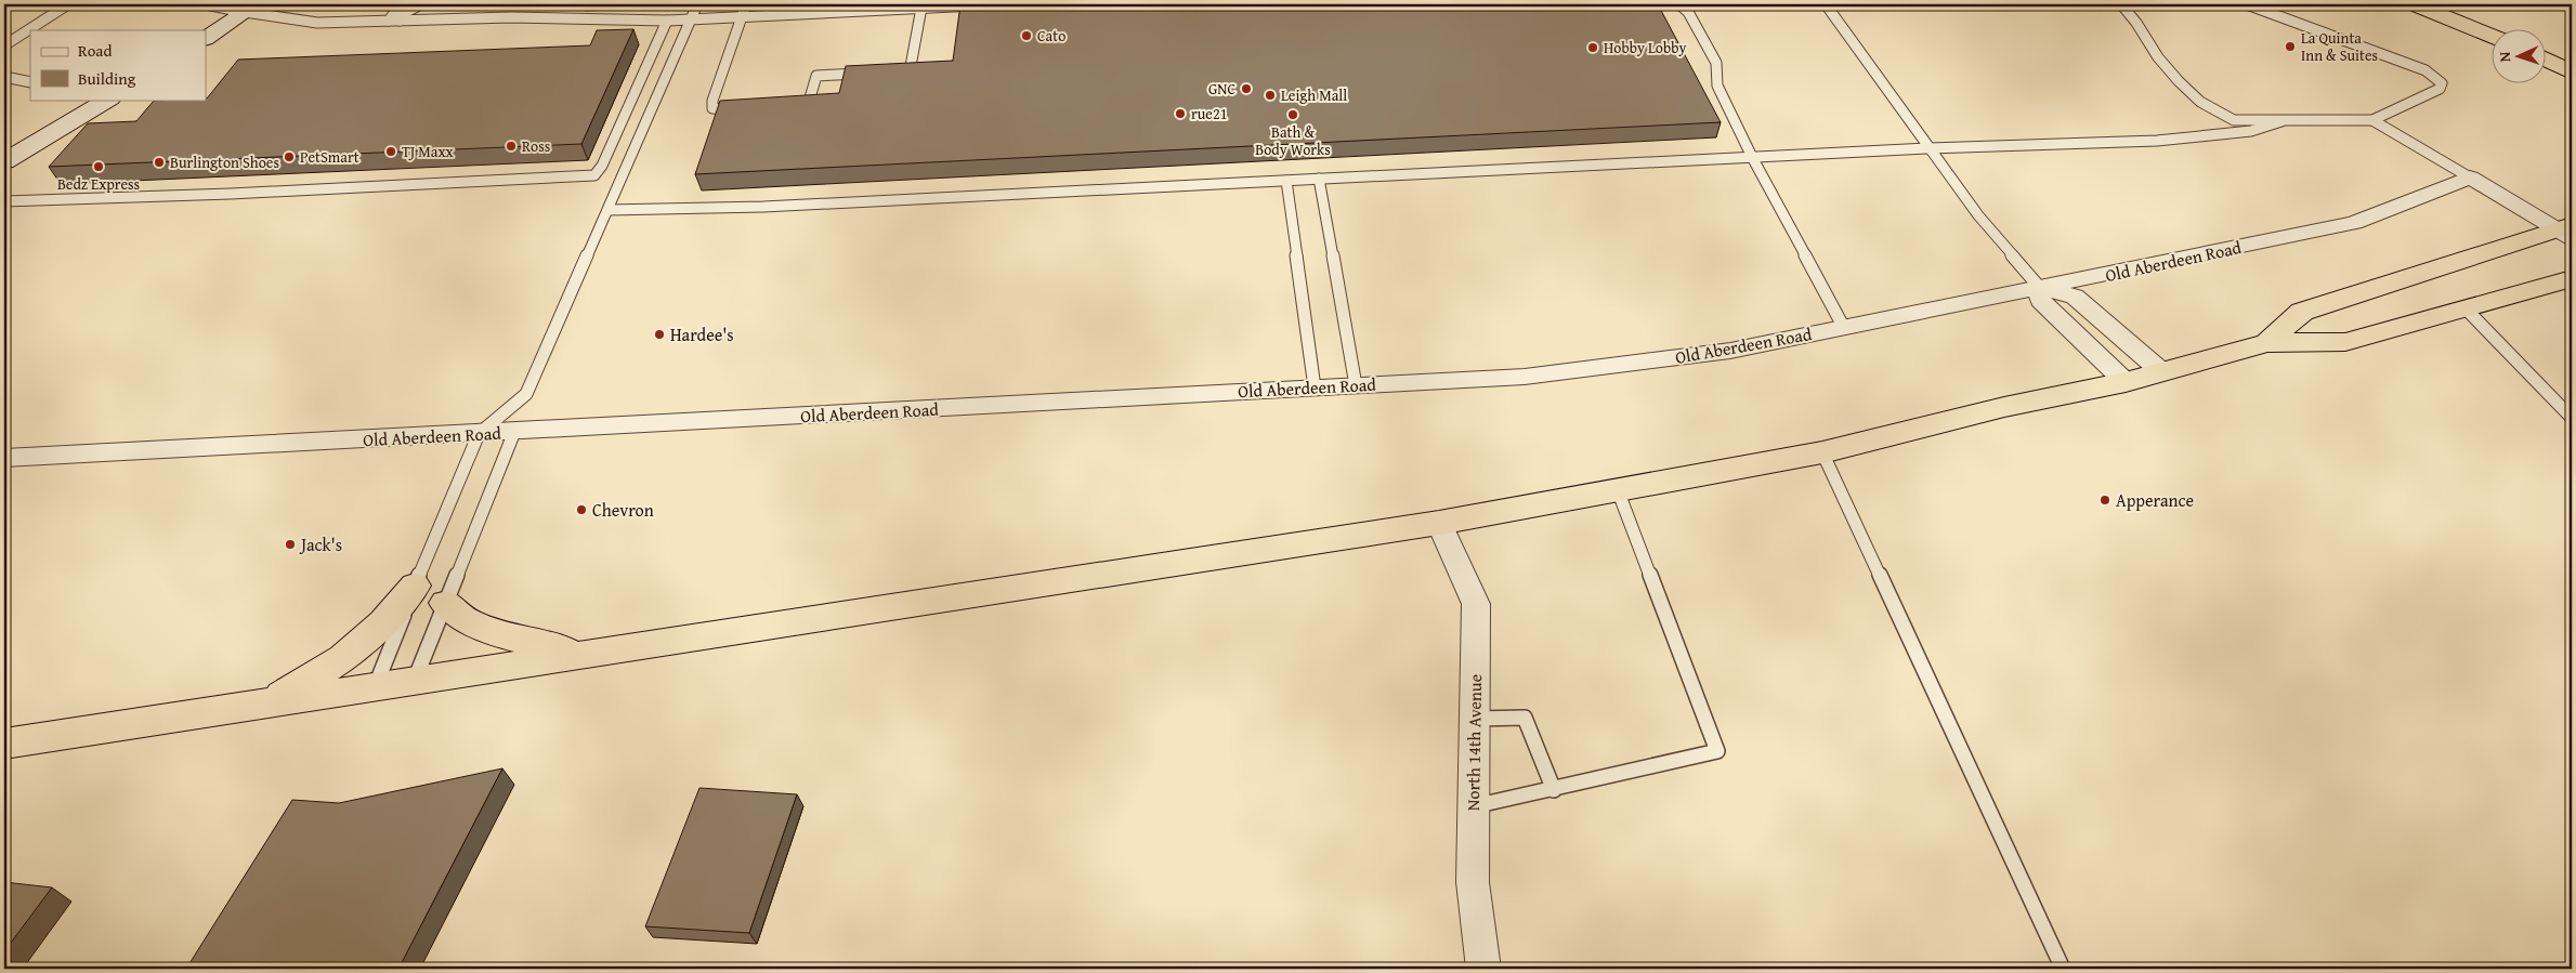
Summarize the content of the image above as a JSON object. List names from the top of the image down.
{
  "streets": {
    "street": ["Old Aberdeen Road", "North 14th Avenue"]
  },
  "places": [
    "Cato",
    "La Quinta Inn & Suites",
    "Hobby Lobby",
    "GNC",
    "Leigh Mall",
    "rue21",
    "Bath & Body Works",
    "Ross",
    "TJ Maxx",
    "PetSmart",
    "Burlington Shoes",
    "Bedz Express",
    "Hardee's",
    "Apperance",
    "Chevron",
    "Jack's"
  ],
  "legend": ["Road", "Building"],
  "north": "left"
}
